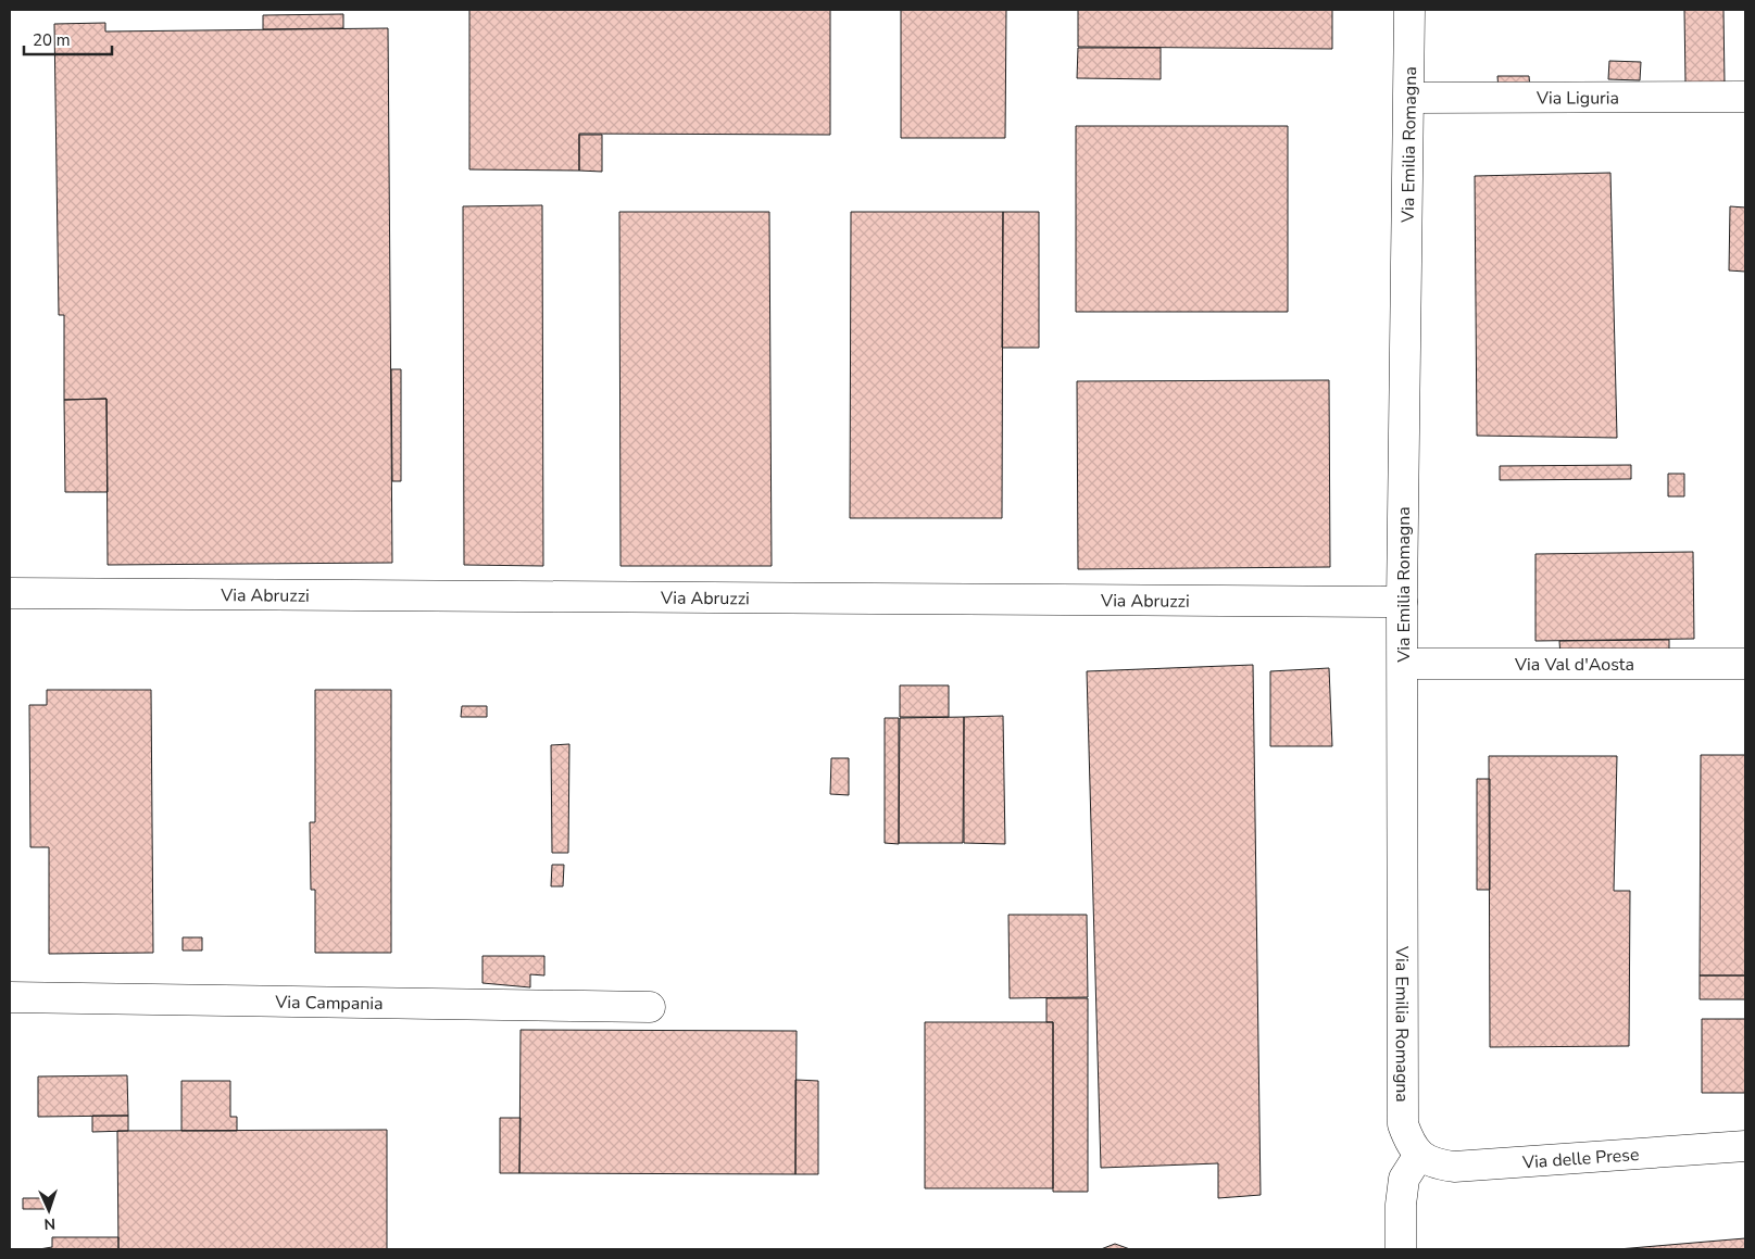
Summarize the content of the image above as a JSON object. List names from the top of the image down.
{
  "streets": {
    "street": [
      "Via Liguria",
      "Via Emilia Romagna",
      "Via Abruzzi",
      "Via Val d'Aosta",
      "Via Campania",
      "Via delle Prese"
    ]
  },
  "crossings": [
    ["Via Liguria", "Via Emilia Romagna"],
    ["Via Emilia Romagna", "Via Abruzzi"],
    ["Via Emilia Romagna", "Via Val d'Aosta"],
    ["Via Emilia Romagna", "Via delle Prese"]
  ],
  "scale_bar": "20 m",
  "north": "bottom"
}
